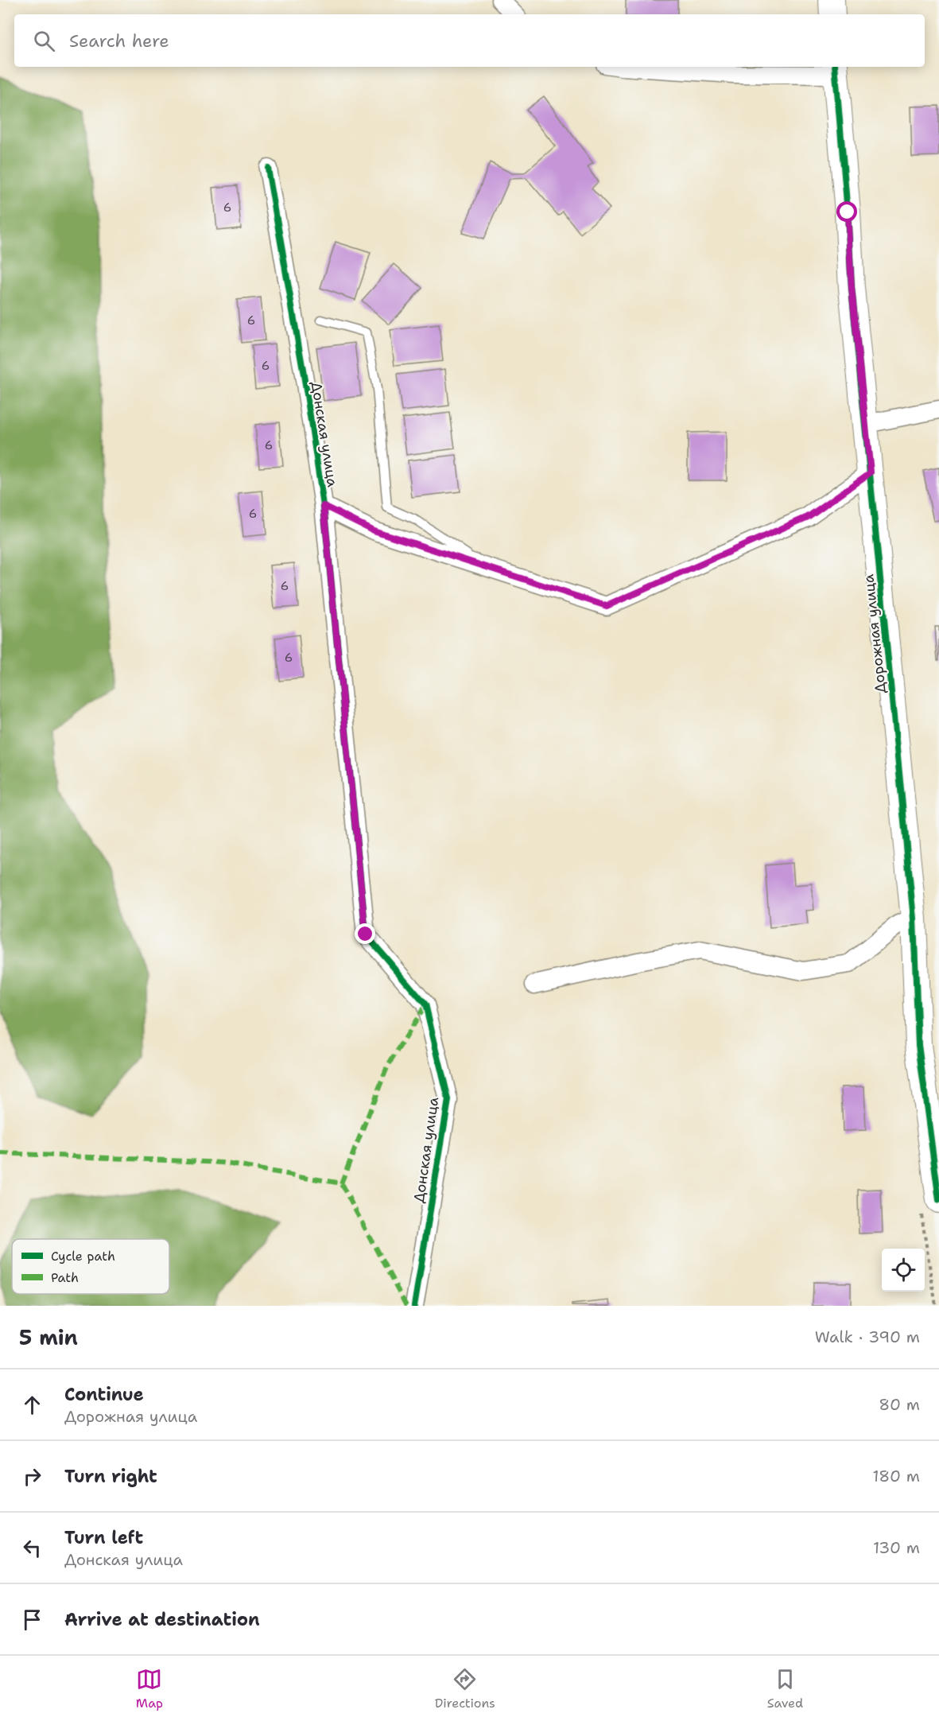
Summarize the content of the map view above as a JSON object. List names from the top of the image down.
{
  "streets": {
    "street": ["Донская улица", "Дорожная улица"]
  },
  "house_numbers": [
    "6",
    "6",
    "6",
    "6",
    "6",
    "6",
    "6"
  ],
  "legend": ["Cycle path", "Path"],
  "page": {
    "search": "Search here",
    "heading": ["5 min", "Walk · 390 m"],
    "list": [
      ["Continue", "Дорожная улица", "80 m"],
      ["Turn right", "180 m"],
      ["Turn left", "Донская улица", "130 m"],
      "Arrive at destination"
    ],
    "nav": ["Map", "Directions", "Saved"]
  }
}
